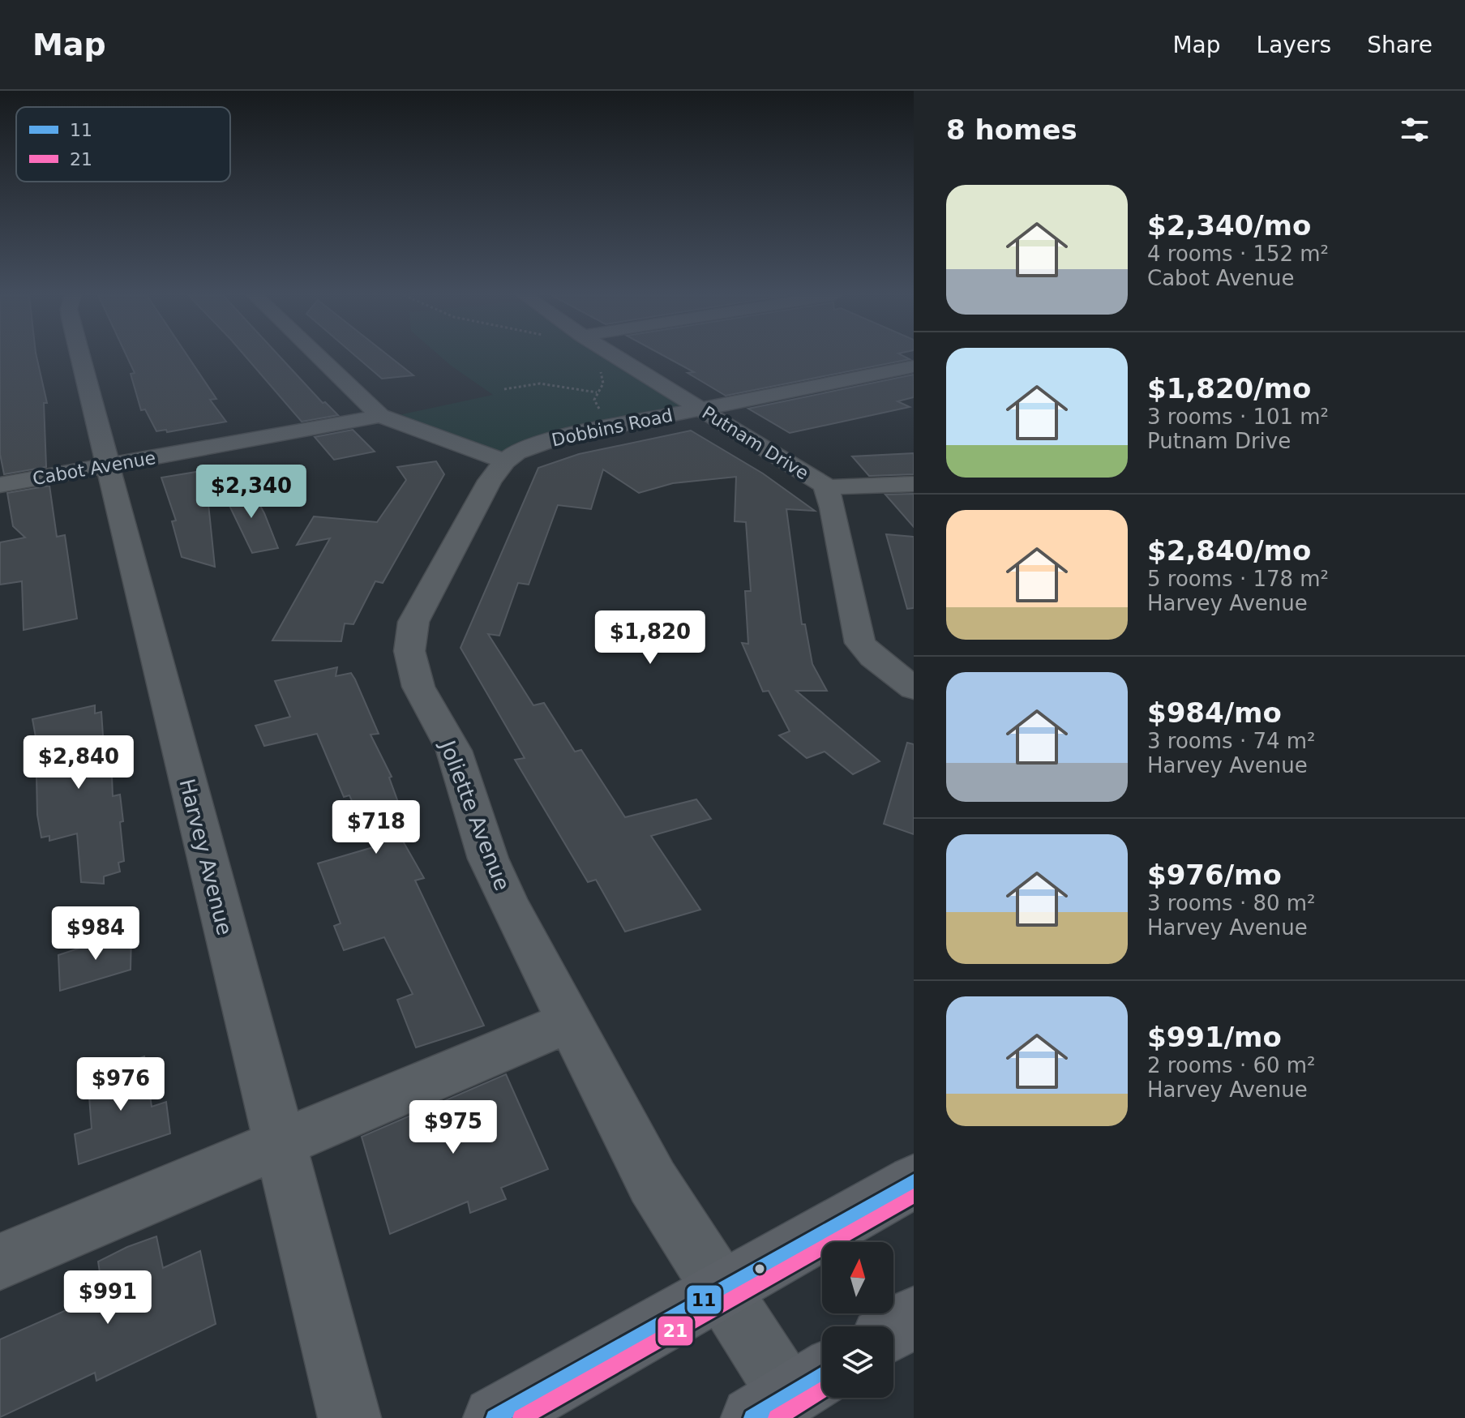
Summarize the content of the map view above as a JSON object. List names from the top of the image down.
{
  "streets": {
    "street": [
      "Dobbins Road",
      "Putnam Drive",
      "Cabot Avenue",
      "Joliette Avenue",
      "Harvey Avenue"
    ]
  },
  "crossings": [
    ["Dobbins Road", "Putnam Drive"],
    ["Dobbins Road", "Joliette Avenue"],
    ["Cabot Avenue", "Harvey Avenue"]
  ],
  "lines": ["transit line 11", "transit line 21"],
  "legend": ["11", "21"],
  "north": "top",
  "page": {
    "header": "Map",
    "nav": ["Map", "Layers", "Share"],
    "heading": "8 homes",
    "list": [
      {
        "name": "$2,340/mo",
        "note": "4 rooms · 152 m² · Cabot Avenue"
      },
      {
        "name": "$1,820/mo",
        "note": "3 rooms · 101 m² · Putnam Drive"
      },
      {
        "name": "$2,840/mo",
        "note": "5 rooms · 178 m² · Harvey Avenue"
      },
      {
        "name": "$984/mo",
        "note": "3 rooms · 74 m² · Harvey Avenue"
      },
      {
        "name": "$976/mo",
        "note": "3 rooms · 80 m² · Harvey Avenue"
      },
      {
        "name": "$991/mo",
        "note": "2 rooms · 60 m² · Harvey Avenue"
      }
    ],
    "price": [
      "$2,340",
      "$1,820",
      "$2,840",
      "$718",
      "$984",
      "$976",
      "$975",
      "$991"
    ]
  }
}
